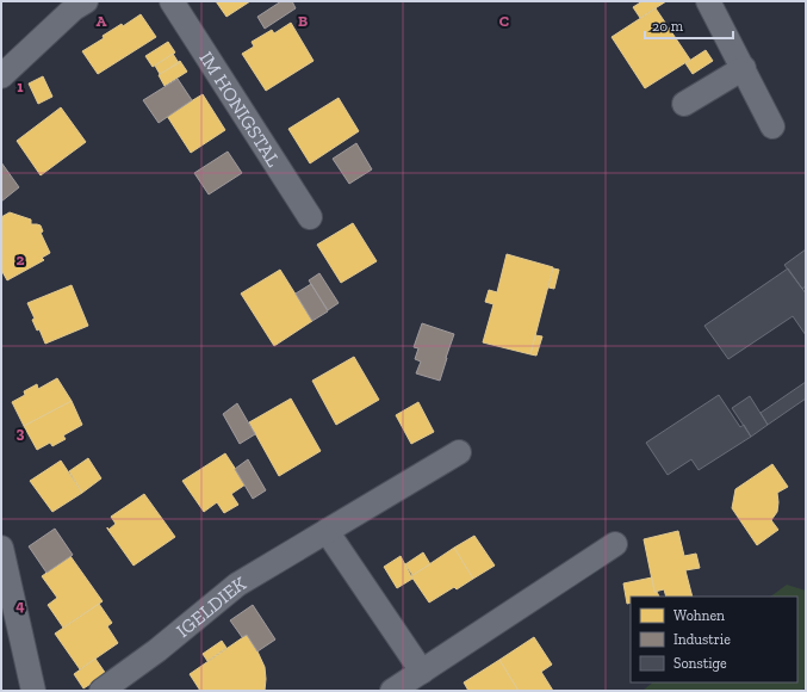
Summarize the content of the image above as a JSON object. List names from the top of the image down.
{
  "streets": {
    "street": ["IM HONIGSTAL", "IGELDIEK"]
  },
  "legend": ["Wohnen", "Industrie", "Sonstige"],
  "scale_bar": "20 m",
  "grid": {
    "columns": ["A", "B", "C"],
    "rows": [
      "1",
      "2",
      "3",
      "4"
    ]
  }
}
